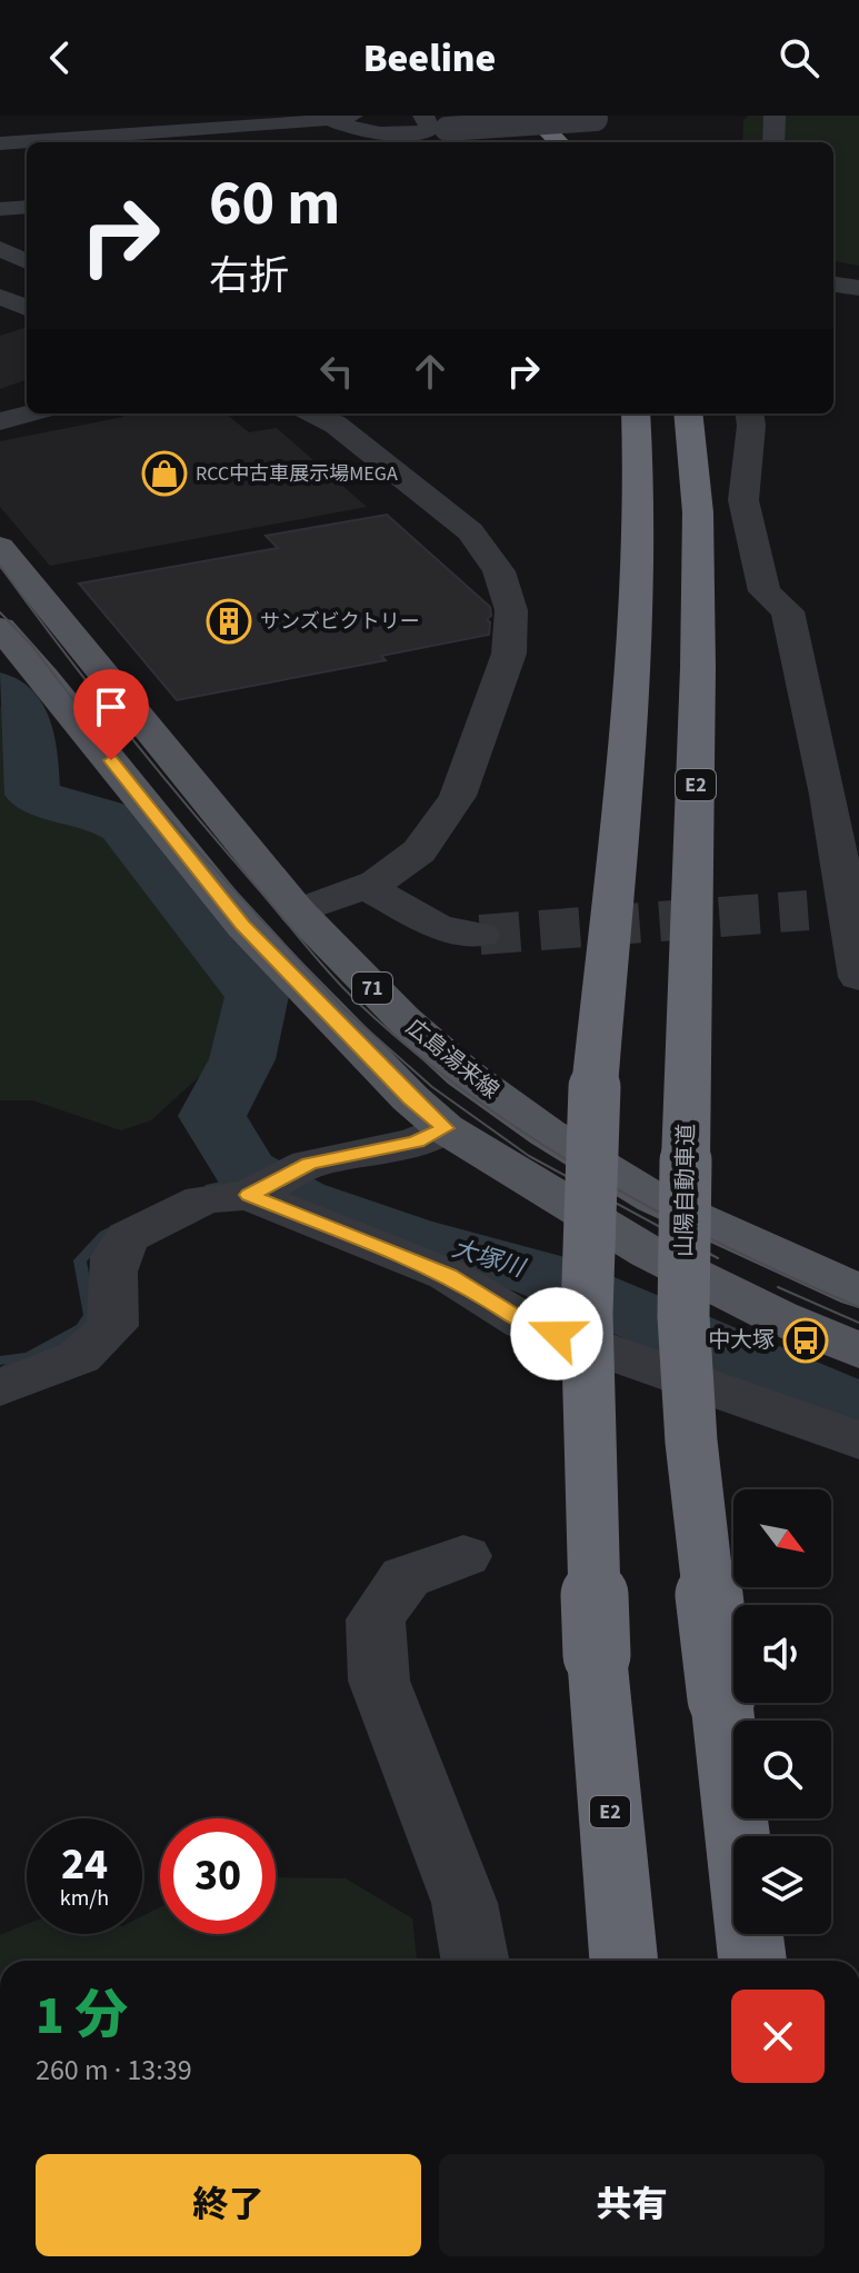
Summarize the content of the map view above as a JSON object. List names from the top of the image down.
{
  "streets": {
    "highway": ["E2", "山陽自動車道"],
    "main road": ["71", "広島湯来線"]
  },
  "water": ["大塚川"],
  "places": {
    "shop": ["RCC中古車展示場MEGA"],
    "building": ["サンズビクトリー"],
    "bus stop": ["中大塚"]
  },
  "north": "bottom right",
  "page": {
    "header": "Beeline",
    "turn": ["60 m", "右折"],
    "speed": "24 km/h",
    "limit": "30",
    "heading": ["1 分", "260 m · 13:39"],
    "buttons": ["終了", "共有"]
  }
}
